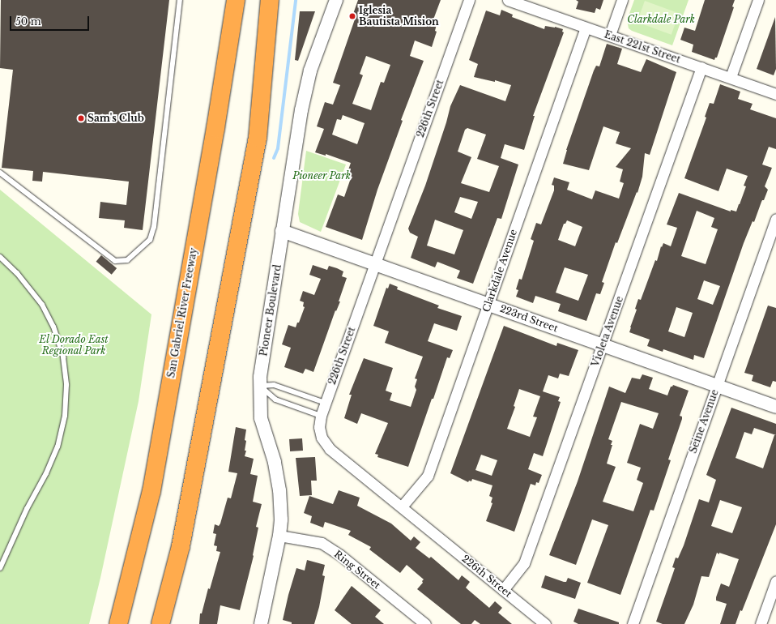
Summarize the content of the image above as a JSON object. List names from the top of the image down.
{
  "streets": {
    "highway": ["San Gabriel River Freeway"],
    "street": [
      "East 221st Street",
      "226th Street",
      "Clarkdale Avenue",
      "Pioneer Boulevard",
      "223rd Street",
      "Violeta Avenue",
      "Seine Avenue",
      "Ring Street"
    ]
  },
  "crossings": [
    ["East 221st Street", "Clarkdale Avenue"],
    ["East 221st Street", "Violeta Avenue"],
    ["226th Street", "Clarkdale Avenue"],
    ["226th Street", "223rd Street"],
    ["226th Street", "Violeta Avenue"],
    ["Clarkdale Avenue", "223rd Street"],
    ["Pioneer Boulevard", "223rd Street"],
    ["Pioneer Boulevard", "Ring Street"],
    ["223rd Street", "Violeta Avenue"],
    ["223rd Street", "Seine Avenue"]
  ],
  "parks": ["Clarkdale Park", "Pioneer Park", "El Dorado East Regional Park"],
  "places": ["Iglesia Bautista Mision", "Sam's Club"],
  "scale_bar": "50 m"
}
